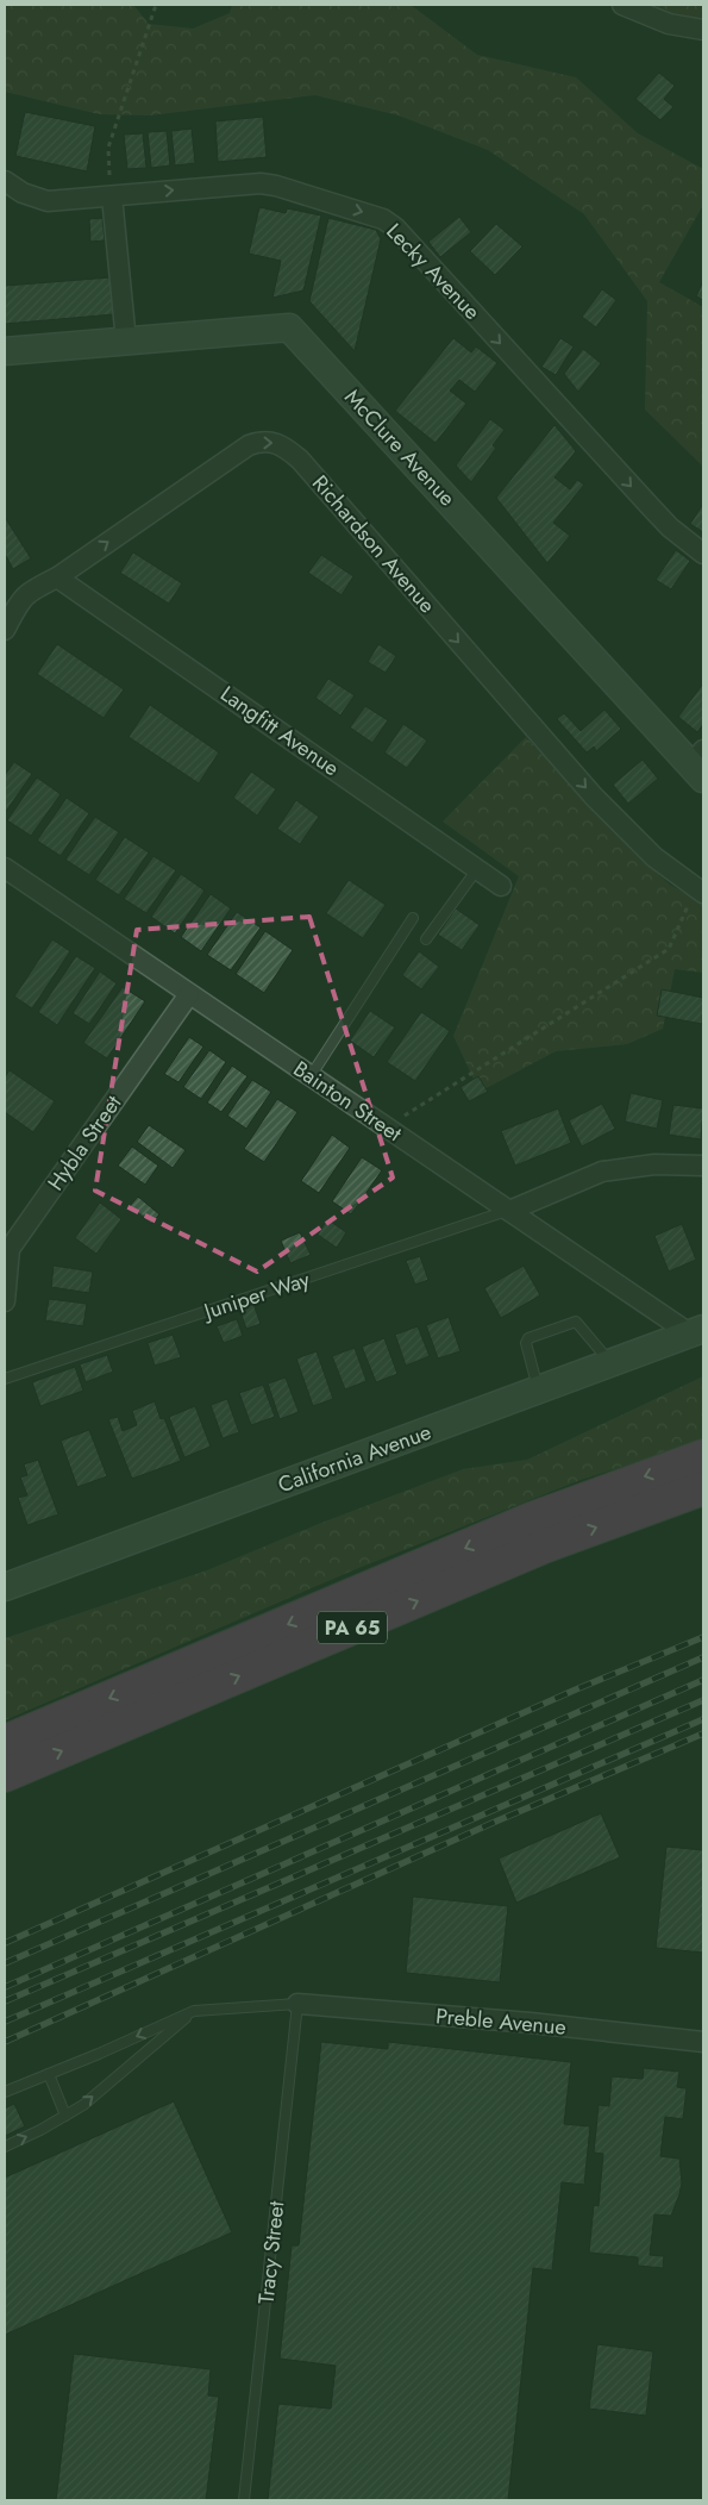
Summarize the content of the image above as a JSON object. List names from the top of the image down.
{
  "streets": {
    "highway": ["PA 65"],
    "street": [
      "Lecky Avenue",
      "McClure Avenue",
      "Richardson Avenue",
      "Langfitt Avenue",
      "Bainton Street",
      "Hybla Street",
      "California Avenue",
      "Preble Avenue"
    ],
    "lane": ["Juniper Way", "Tracy Street"]
  },
  "crossings": [
    ["Richardson Avenue", "Langfitt Avenue"],
    ["Bainton Street", "Hybla Street"],
    ["Bainton Street", "Juniper Way"],
    ["Bainton Street", "California Avenue"],
    ["Preble Avenue", "Tracy Street"]
  ],
  "one_way": ["Lecky Avenue", "Richardson Avenue"]
}
